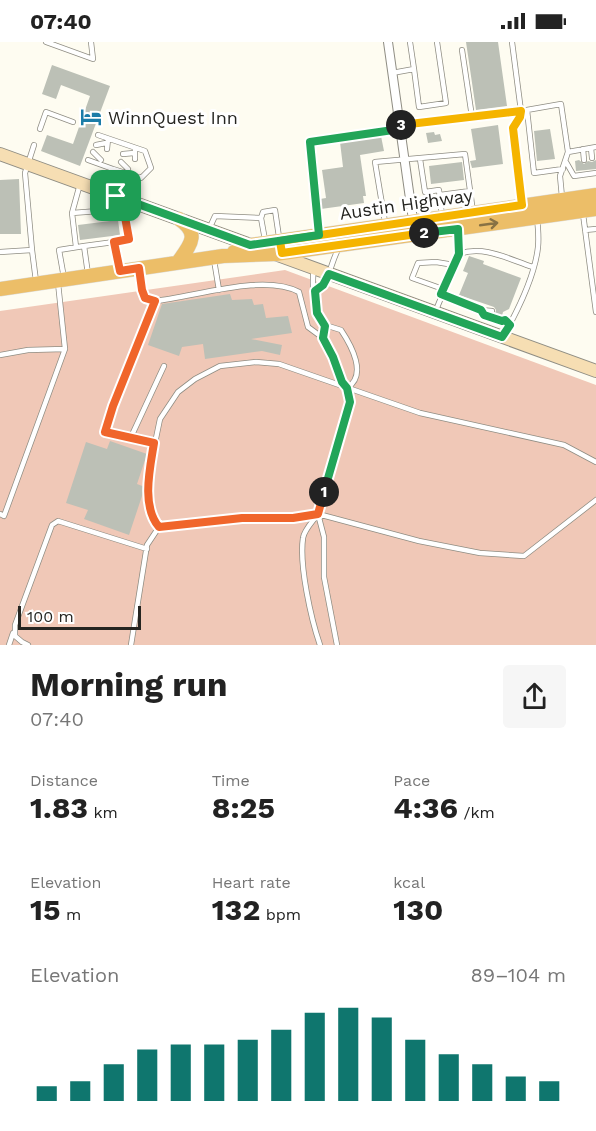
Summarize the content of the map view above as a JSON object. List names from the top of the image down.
{
  "streets": {
    "main road": ["Austin Highway"]
  },
  "places": {
    "hotel": ["WinnQuest Inn"]
  },
  "scale_bar": "100 m",
  "page": {
    "status": "07:40",
    "pins": ["3", "2", "1"],
    "scale": "100 m",
    "heading": ["Morning run", "07:40"],
    "stats": [
      ["Distance", "1.83 km"],
      ["Time", "8:25"],
      ["Pace", "4:36 /km"],
      ["Elevation", "15 m"],
      ["Heart rate", "132 bpm"],
      ["kcal", "130"]
    ],
    "chart": ["Elevation", "89–104 m"]
  }
}
